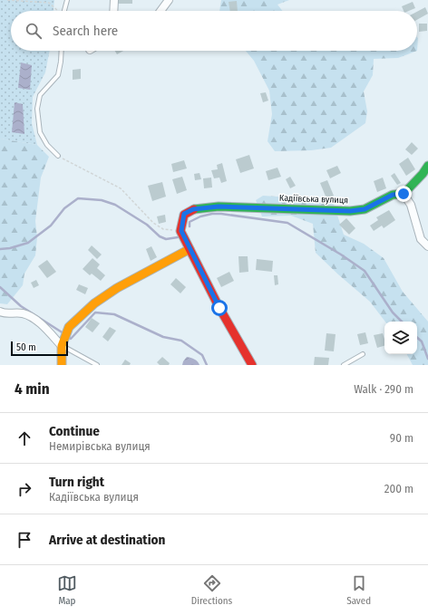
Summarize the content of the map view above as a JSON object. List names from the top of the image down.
{
  "streets": {
    "street": ["Кадіївська вулиця"]
  },
  "scale_bar": "50 m",
  "page": {
    "search": "Search here",
    "scale": "50 m",
    "heading": ["4 min", "Walk · 290 m"],
    "list": [
      ["Continue", "Немирівська вулиця", "90 m"],
      ["Turn right", "Кадіївська вулиця", "200 m"],
      "Arrive at destination"
    ],
    "nav": ["Map", "Directions", "Saved"]
  }
}
